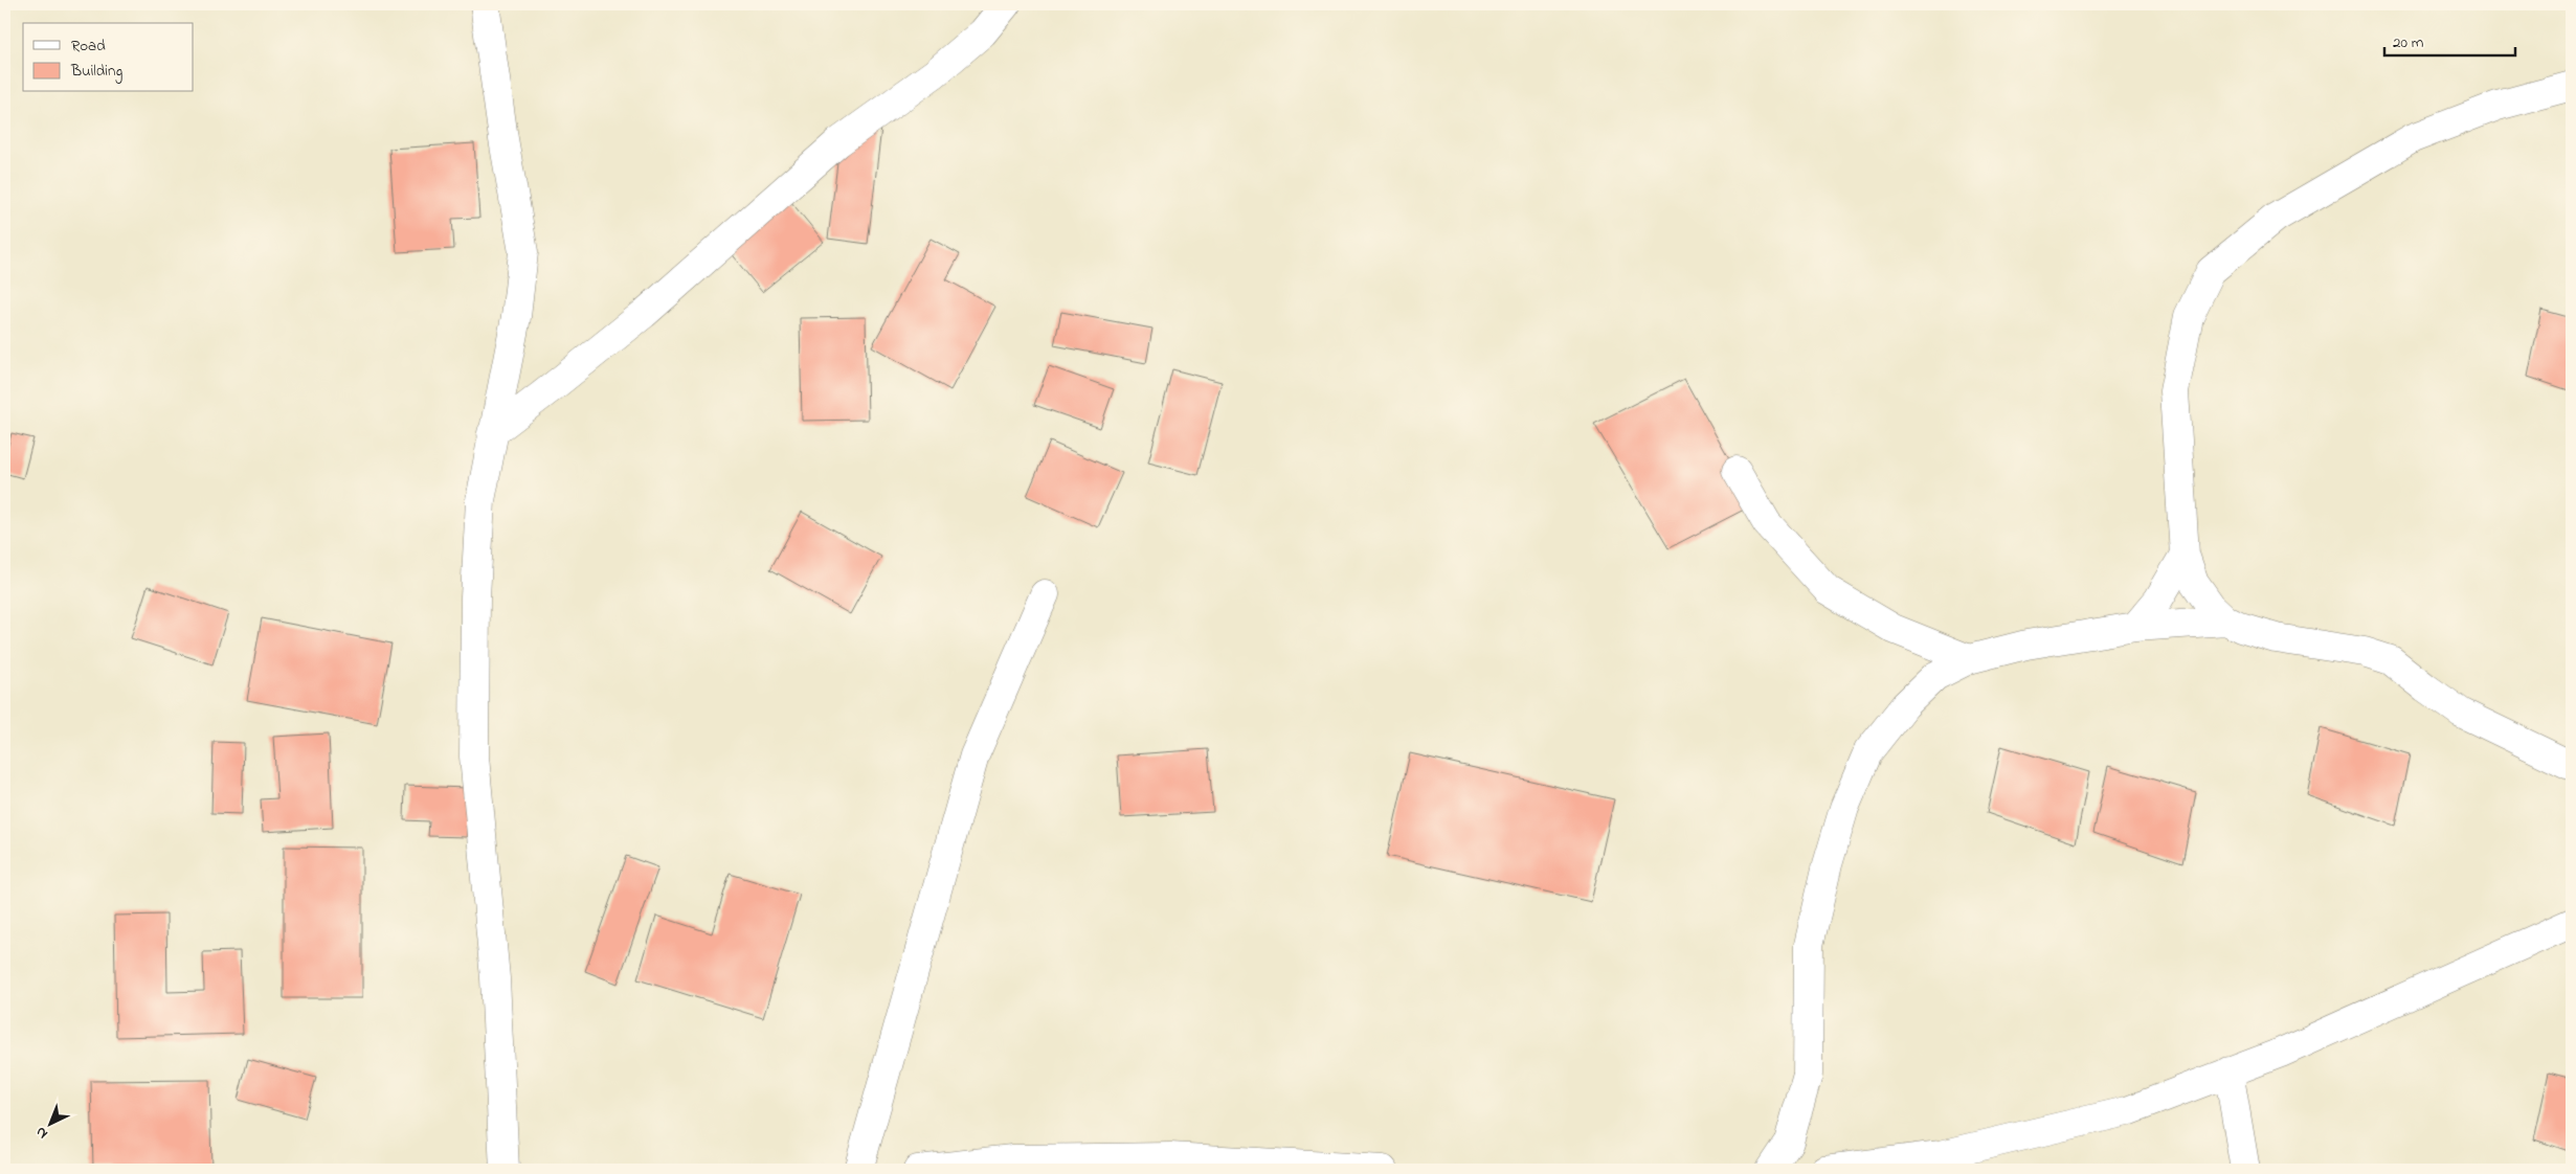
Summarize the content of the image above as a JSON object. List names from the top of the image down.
{
  "legend": ["Road", "Building"],
  "scale_bar": "20 m",
  "north": "bottom left"
}
